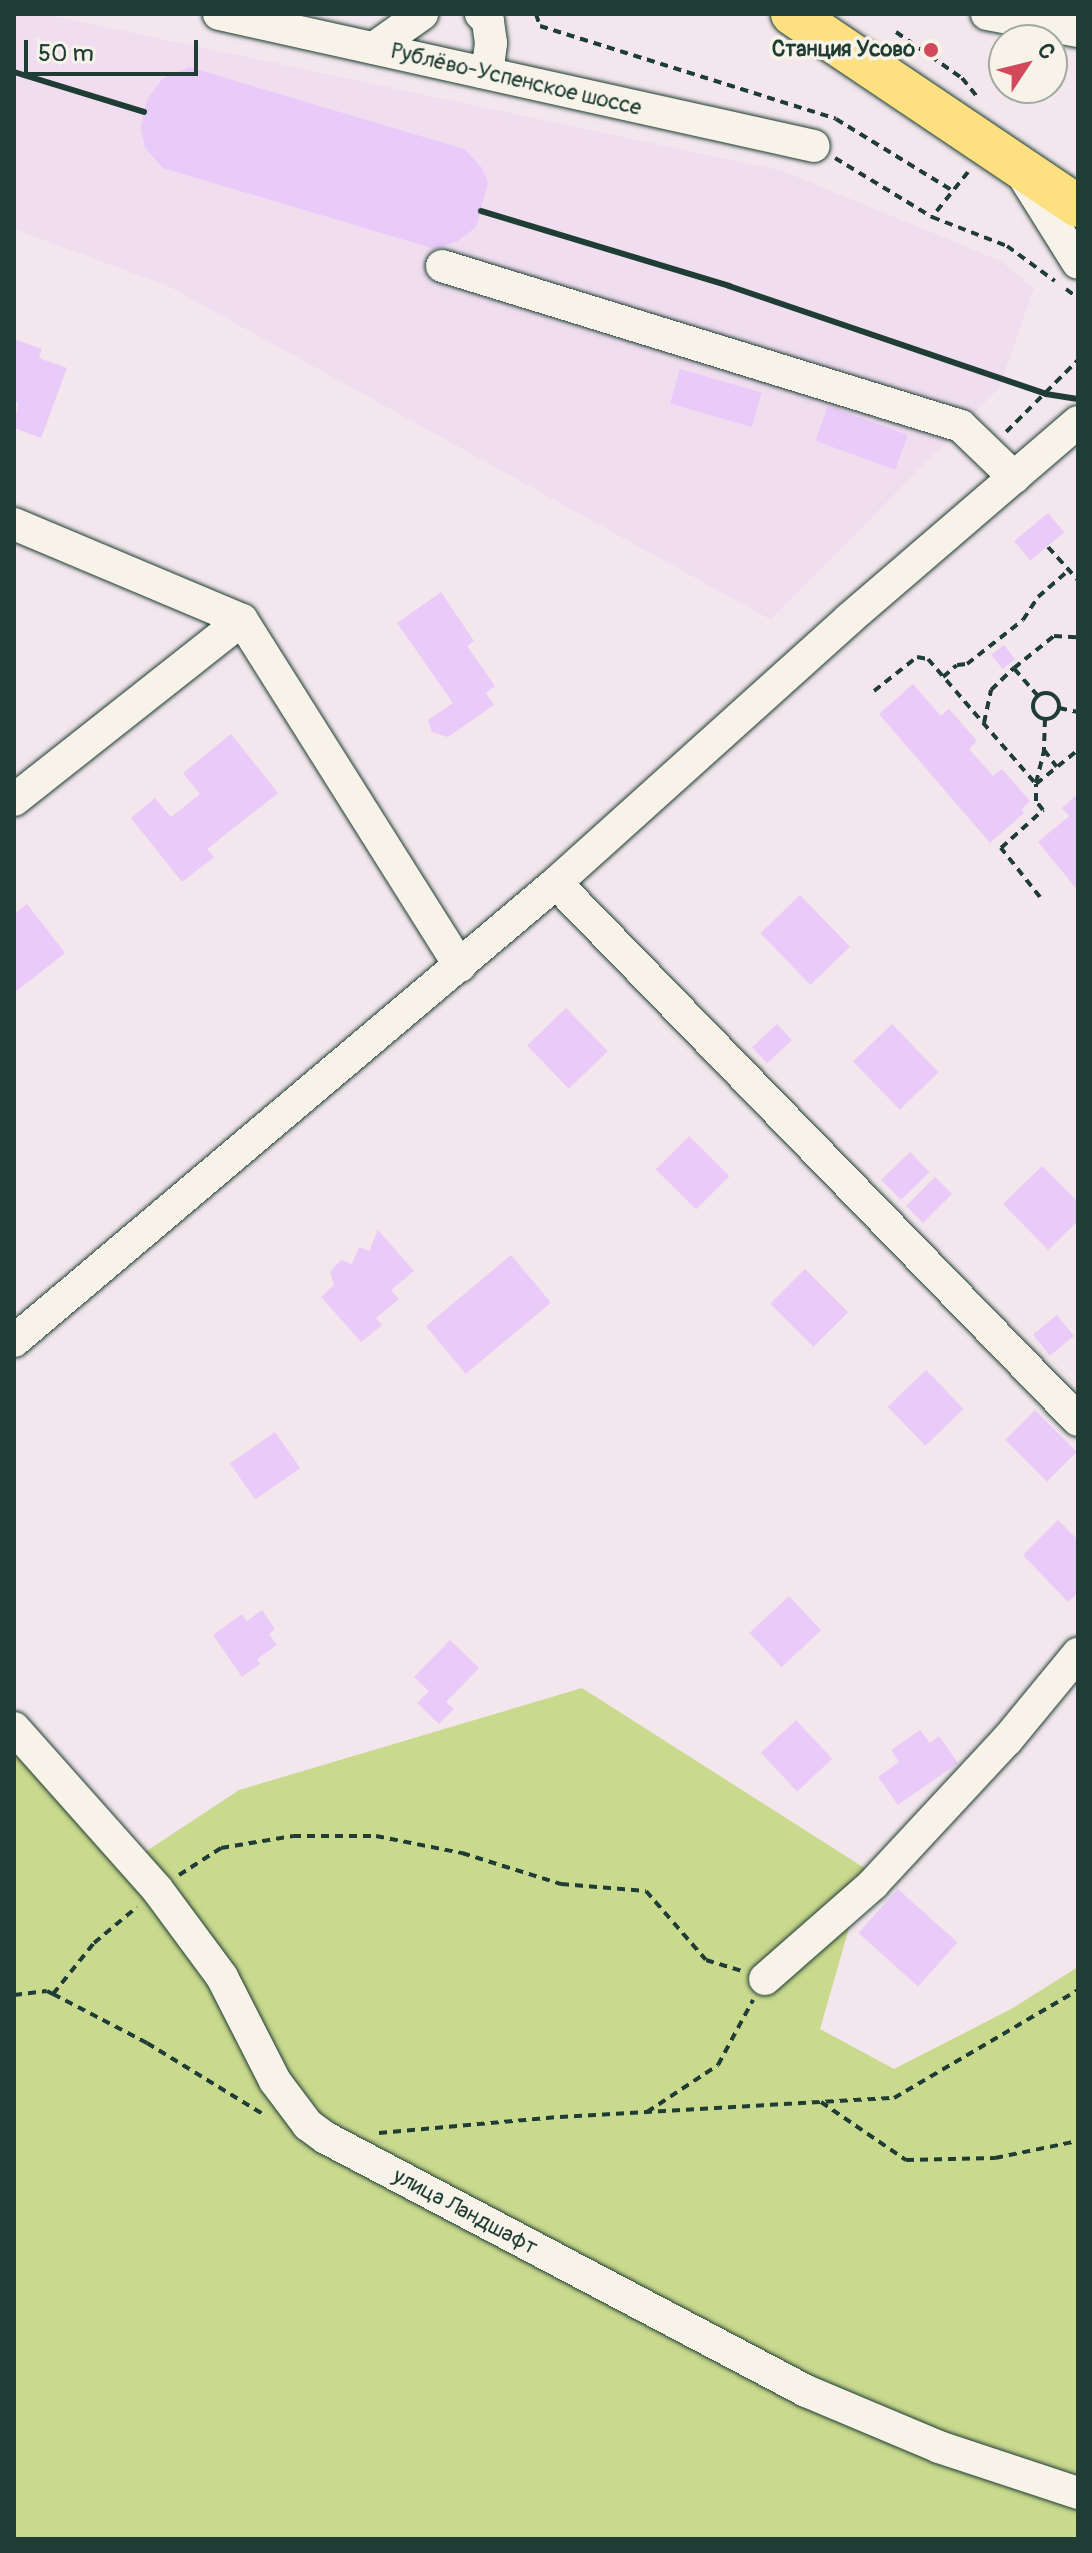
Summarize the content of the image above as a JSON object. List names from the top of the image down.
{
  "streets": {
    "street": ["Рублёво-Успенское шоссе", "улица Ландшафт"]
  },
  "places": ["Станция Усово"],
  "scale_bar": "50 m",
  "north": "top right"
}
